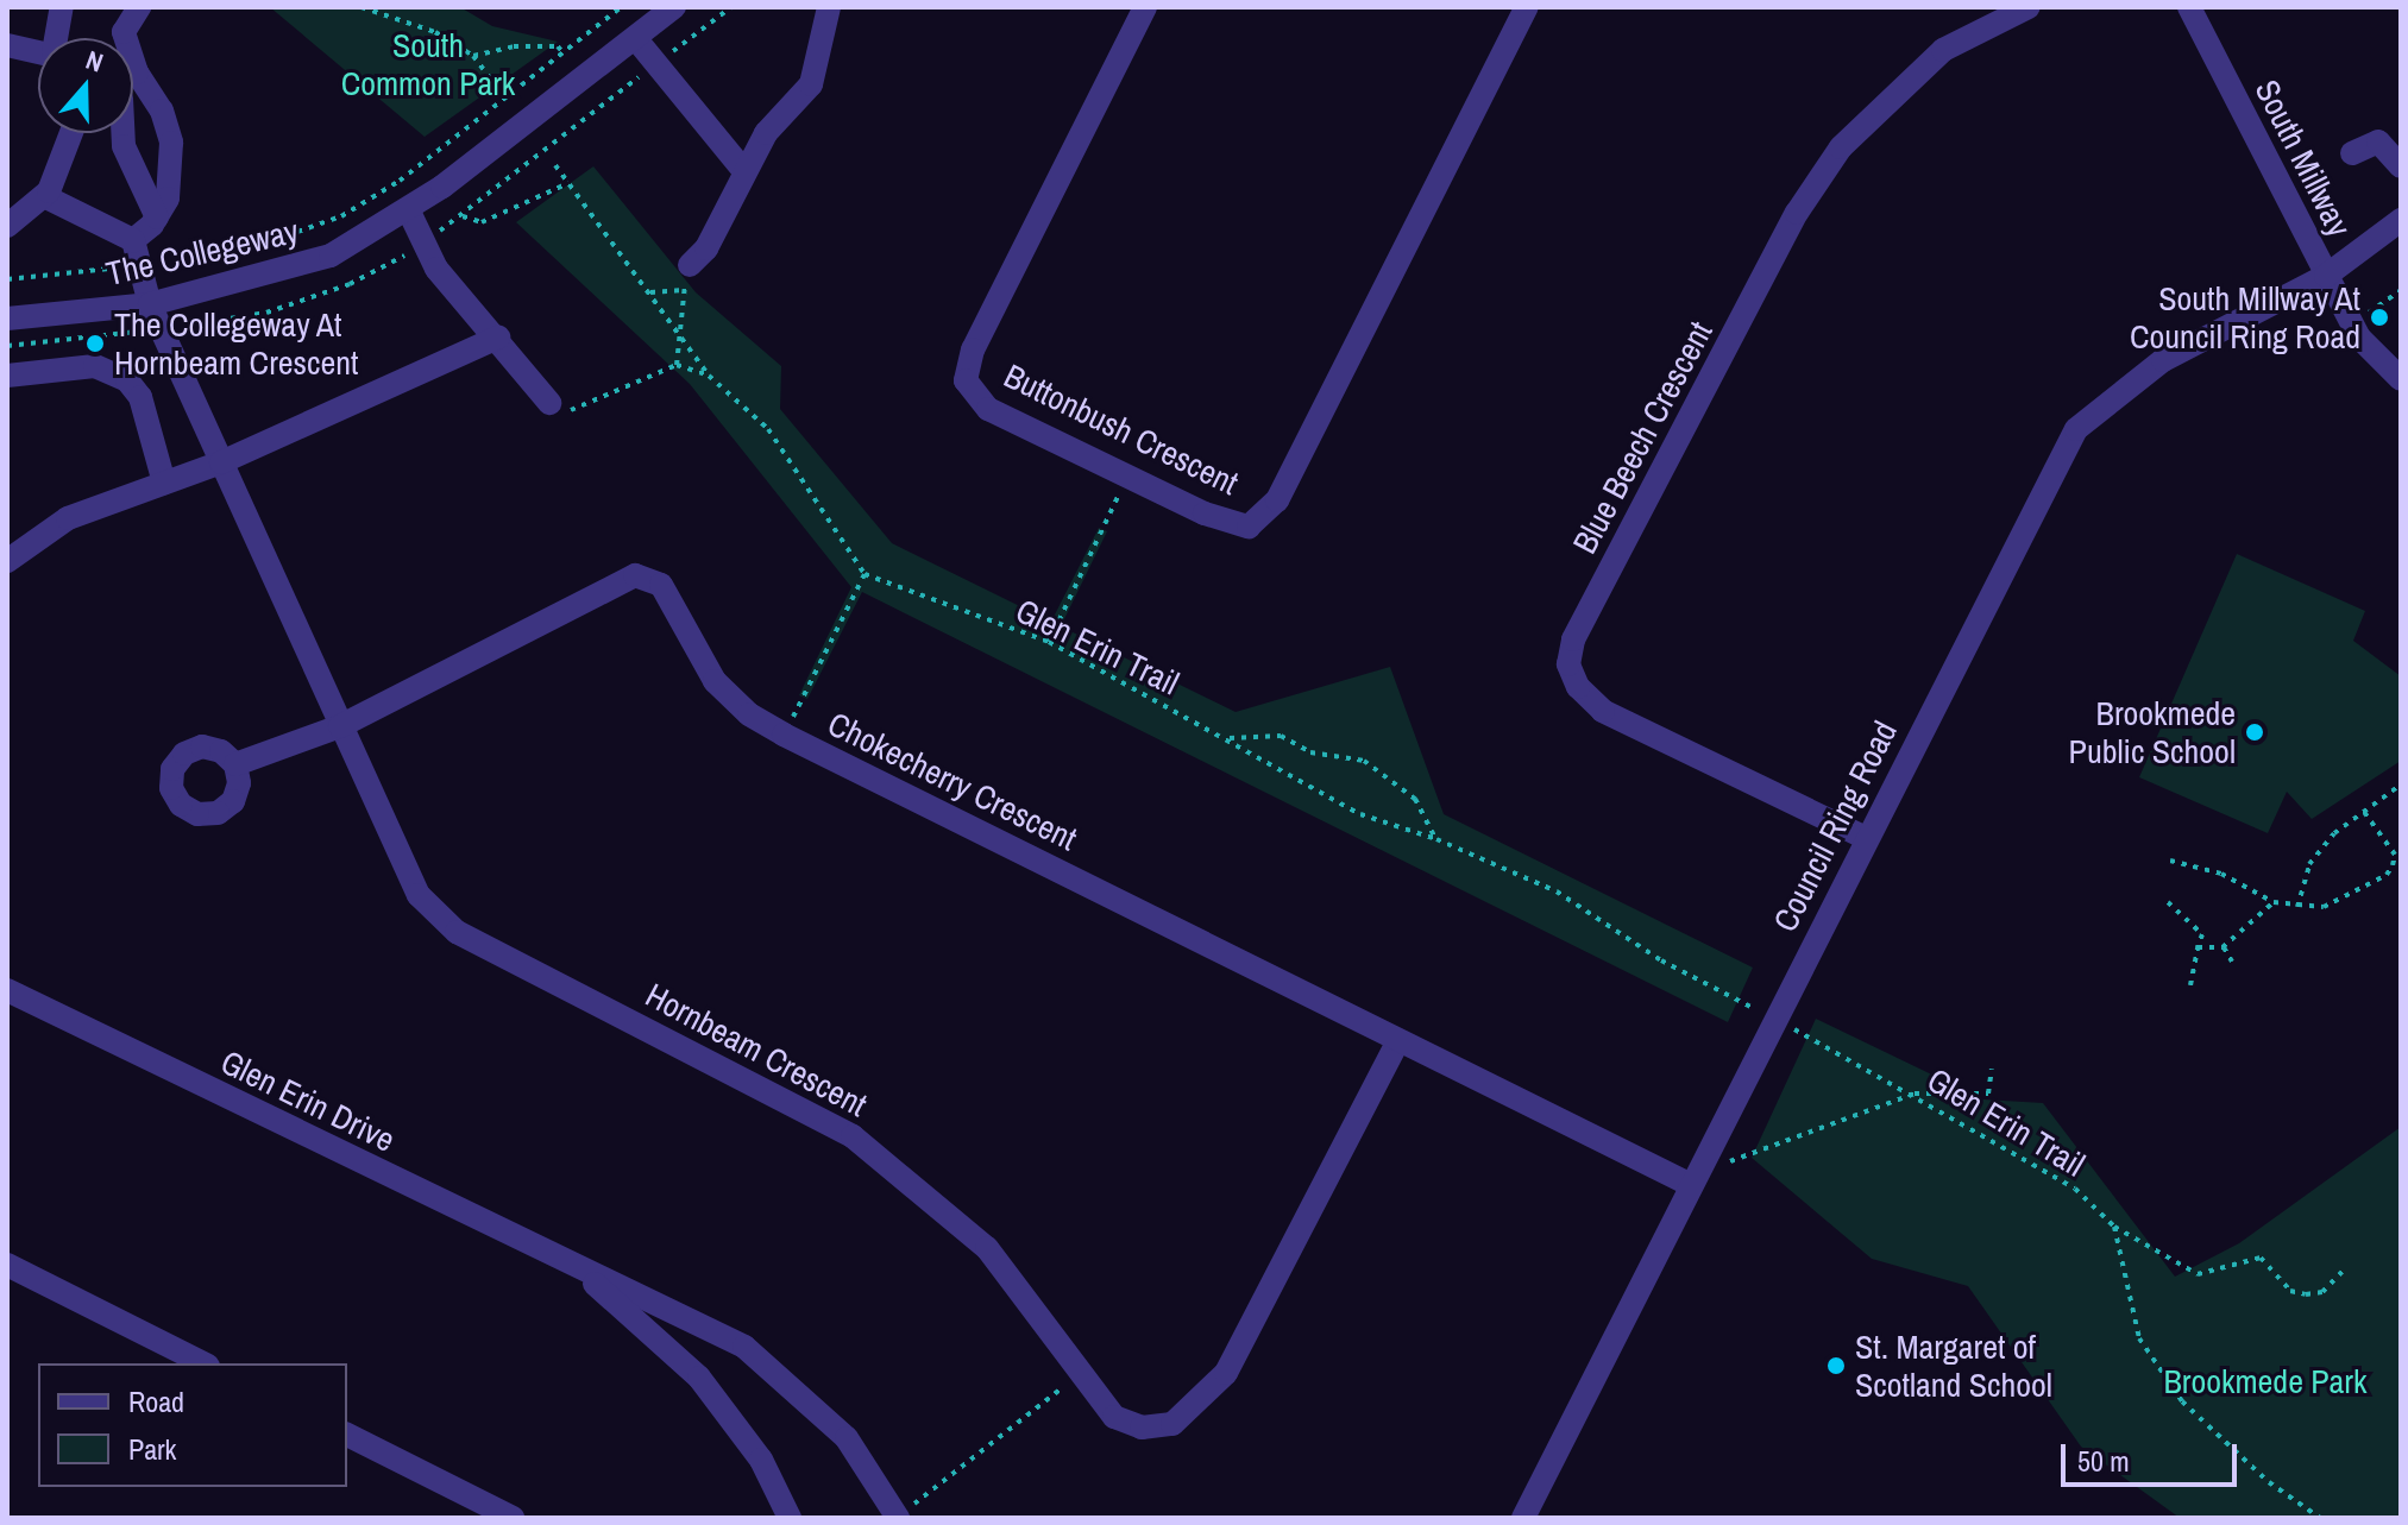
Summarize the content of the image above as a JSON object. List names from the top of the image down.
{
  "streets": {
    "street": [
      "South Millway",
      "The Collegeway",
      "Buttonbush Crescent",
      "Blue Beech Crescent",
      "Chokecherry Crescent",
      "Council Ring Road",
      "Hornbeam Crescent",
      "Glen Erin Drive"
    ],
    "path": ["Glen Erin Trail"]
  },
  "crossings": [
    ["South Millway", "Council Ring Road"],
    ["The Collegeway", "Hornbeam Crescent"],
    ["Blue Beech Crescent", "Council Ring Road"],
    ["Chokecherry Crescent", "Council Ring Road"],
    ["Chokecherry Crescent", "Hornbeam Crescent"]
  ],
  "parks": ["South Common Park", "Brookmede Park"],
  "places": [
    "South Millway At Council Ring Road",
    "The Collegeway At Hornbeam Crescent",
    "Brookmede Public School",
    "St. Margaret of Scotland School"
  ],
  "legend": ["Road", "Park"],
  "scale_bar": "50 m",
  "north": "top"
}
